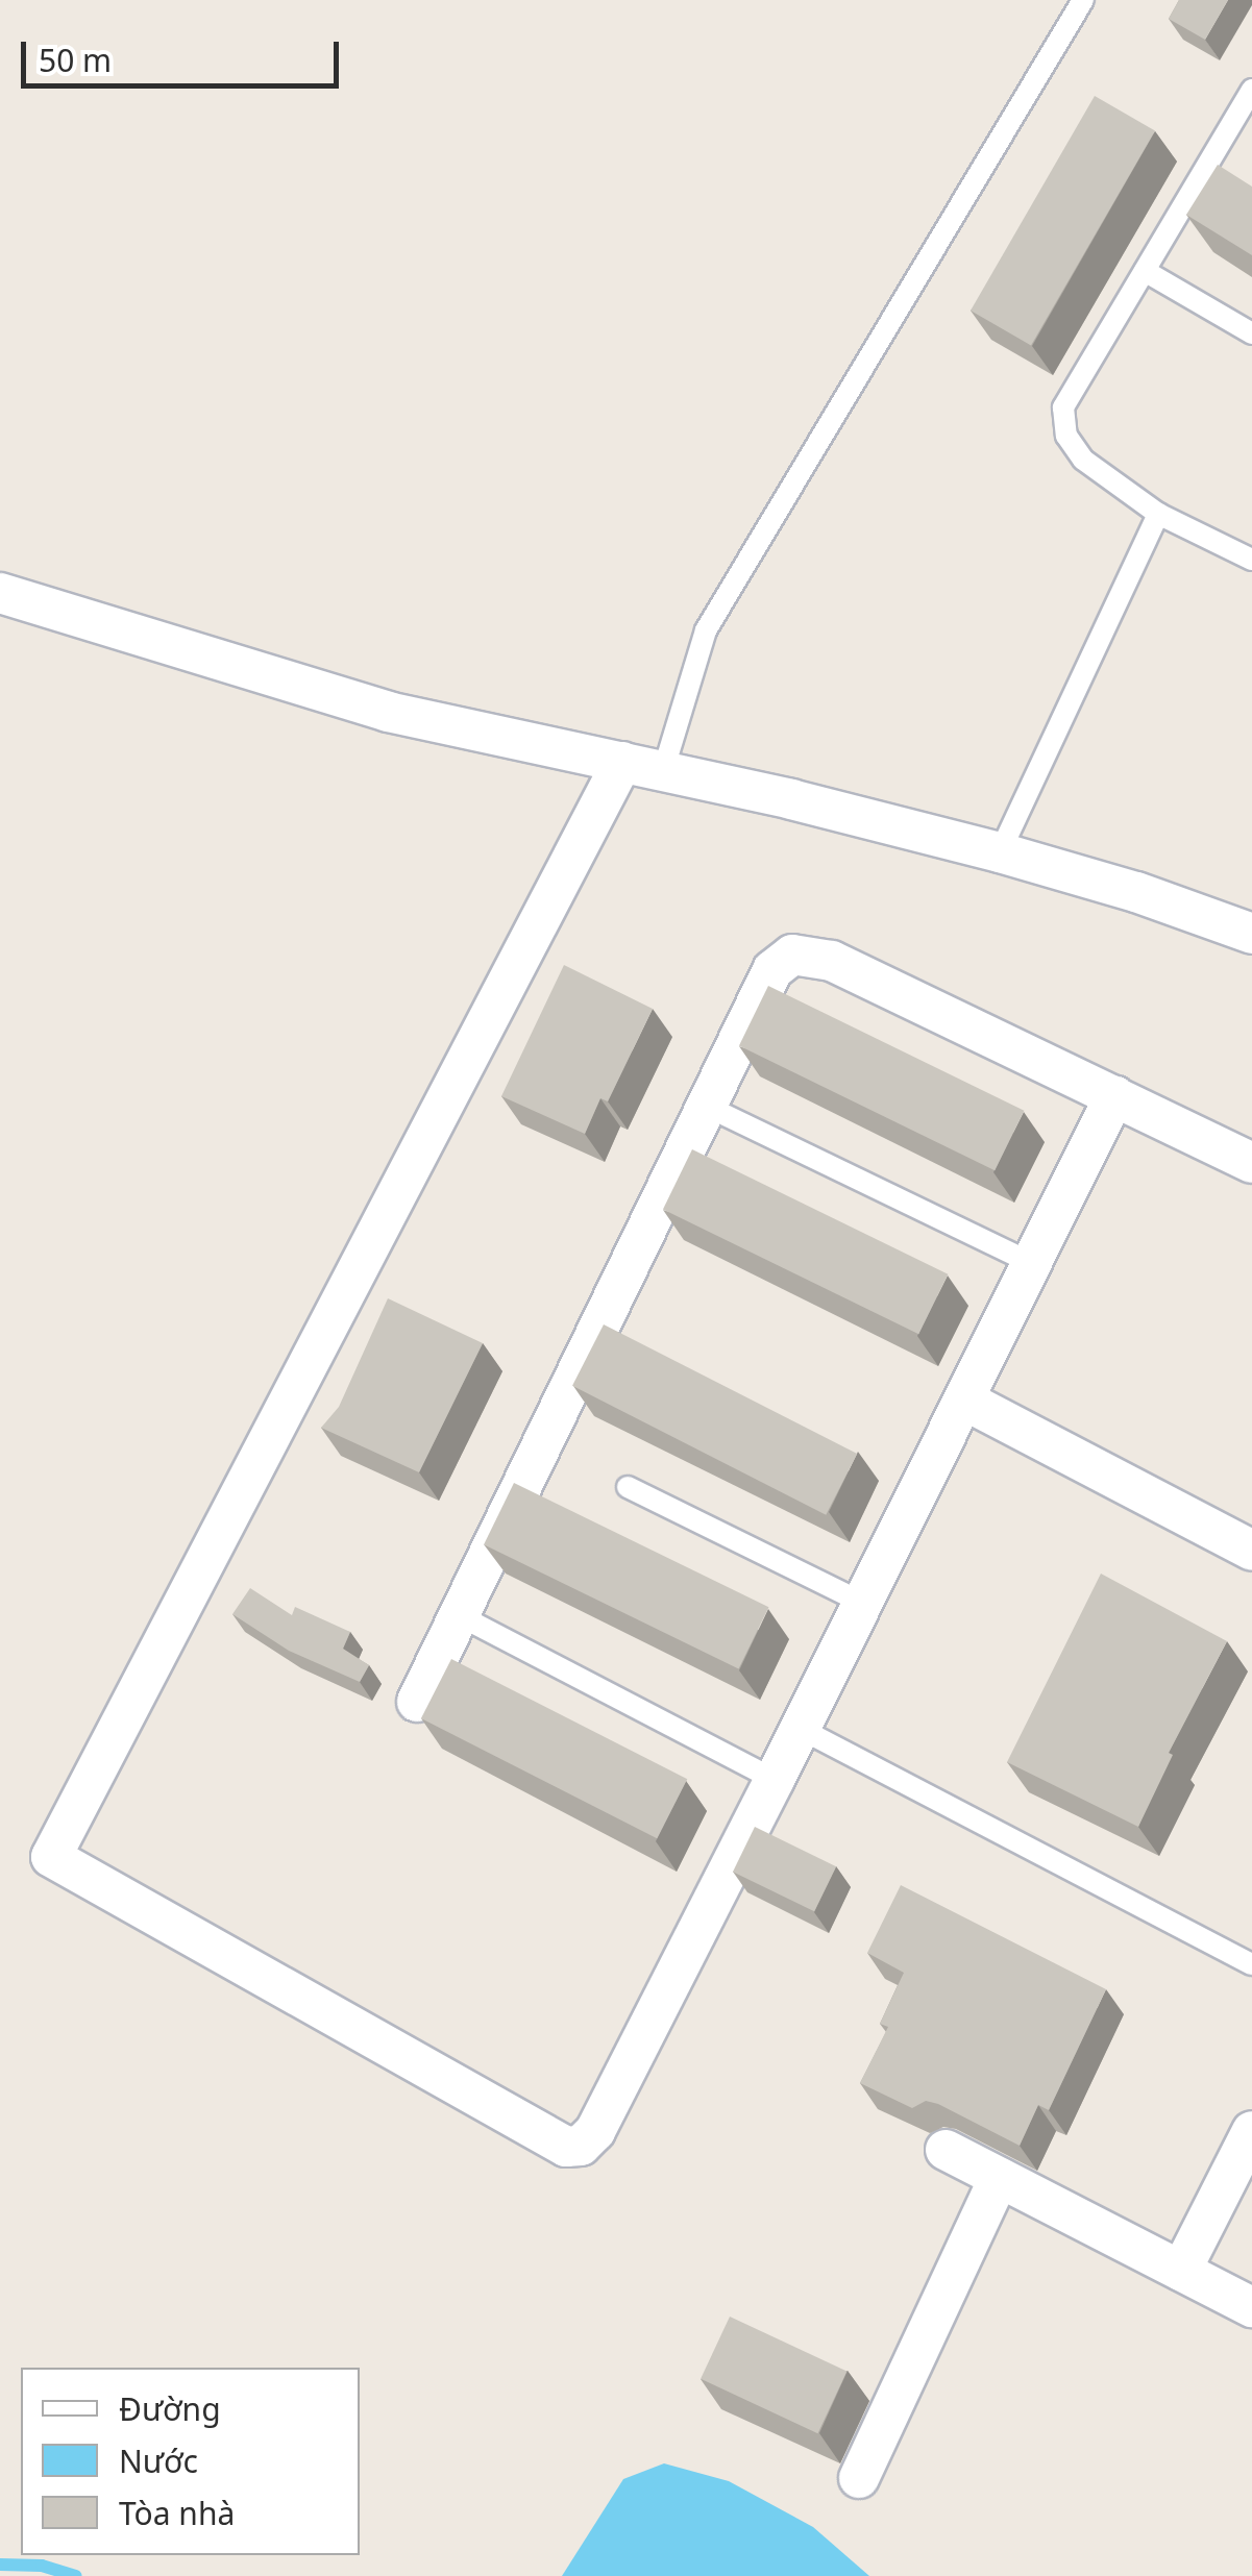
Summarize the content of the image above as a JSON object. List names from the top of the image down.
{
  "legend": ["Đường", "Nước", "Tòa nhà"],
  "scale_bar": "50 m"
}
